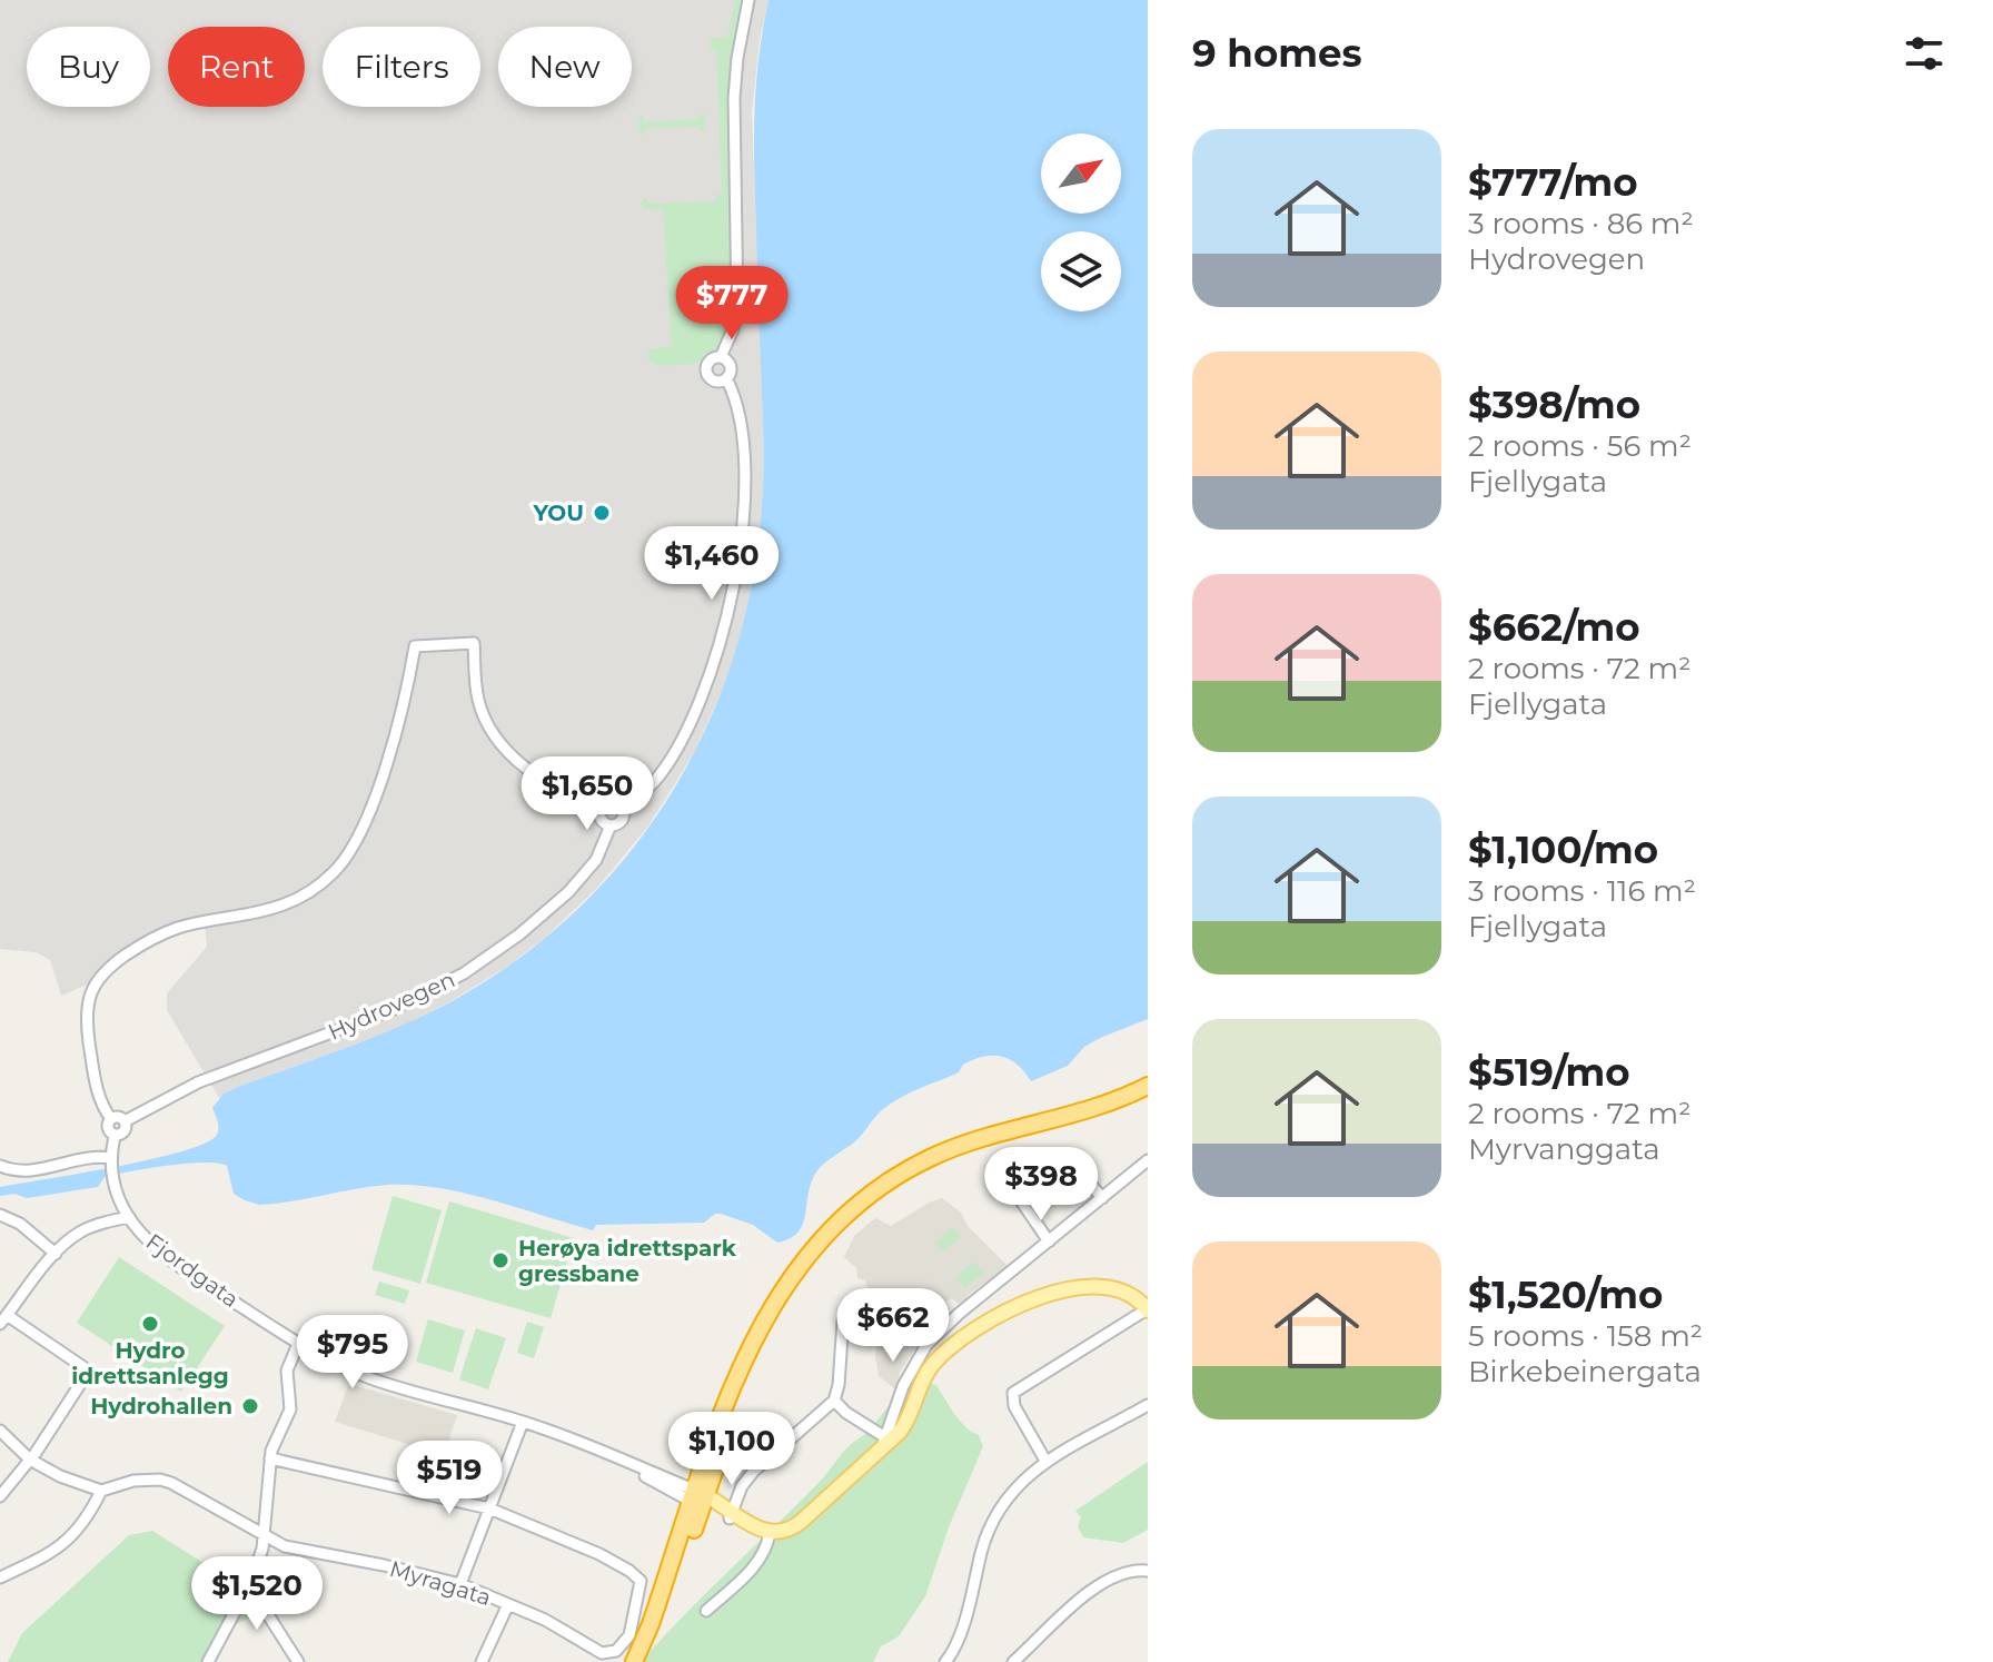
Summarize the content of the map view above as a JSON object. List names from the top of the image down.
{
  "streets": {
    "street": ["Hydrovegen", "Fjordgata", "Myragata"]
  },
  "places": [
    "YOU",
    "Herøya idrettspark gressbane",
    "Hydro idrettsanlegg",
    "Hydrohallen"
  ],
  "north": "top right",
  "page": {
    "heading": "9 homes",
    "chip": [
      "Buy",
      "Rent",
      "Filters",
      "New"
    ],
    "list": [
      {
        "name": "$777/mo",
        "note": "3 rooms · 86 m² · Hydrovegen"
      },
      {
        "name": "$398/mo",
        "note": "2 rooms · 56 m² · Fjellygata"
      },
      {
        "name": "$662/mo",
        "note": "2 rooms · 72 m² · Fjellygata"
      },
      {
        "name": "$1,100/mo",
        "note": "3 rooms · 116 m² · Fjellygata"
      },
      {
        "name": "$519/mo",
        "note": "2 rooms · 72 m² · Myrvanggata"
      },
      {
        "name": "$1,520/mo",
        "note": "5 rooms · 158 m² · Birkebeinergata"
      }
    ],
    "price": [
      "$777",
      "$1,460",
      "$1,650",
      "$398",
      "$662",
      "$795",
      "$1,100",
      "$519",
      "$1,520"
    ]
  }
}
